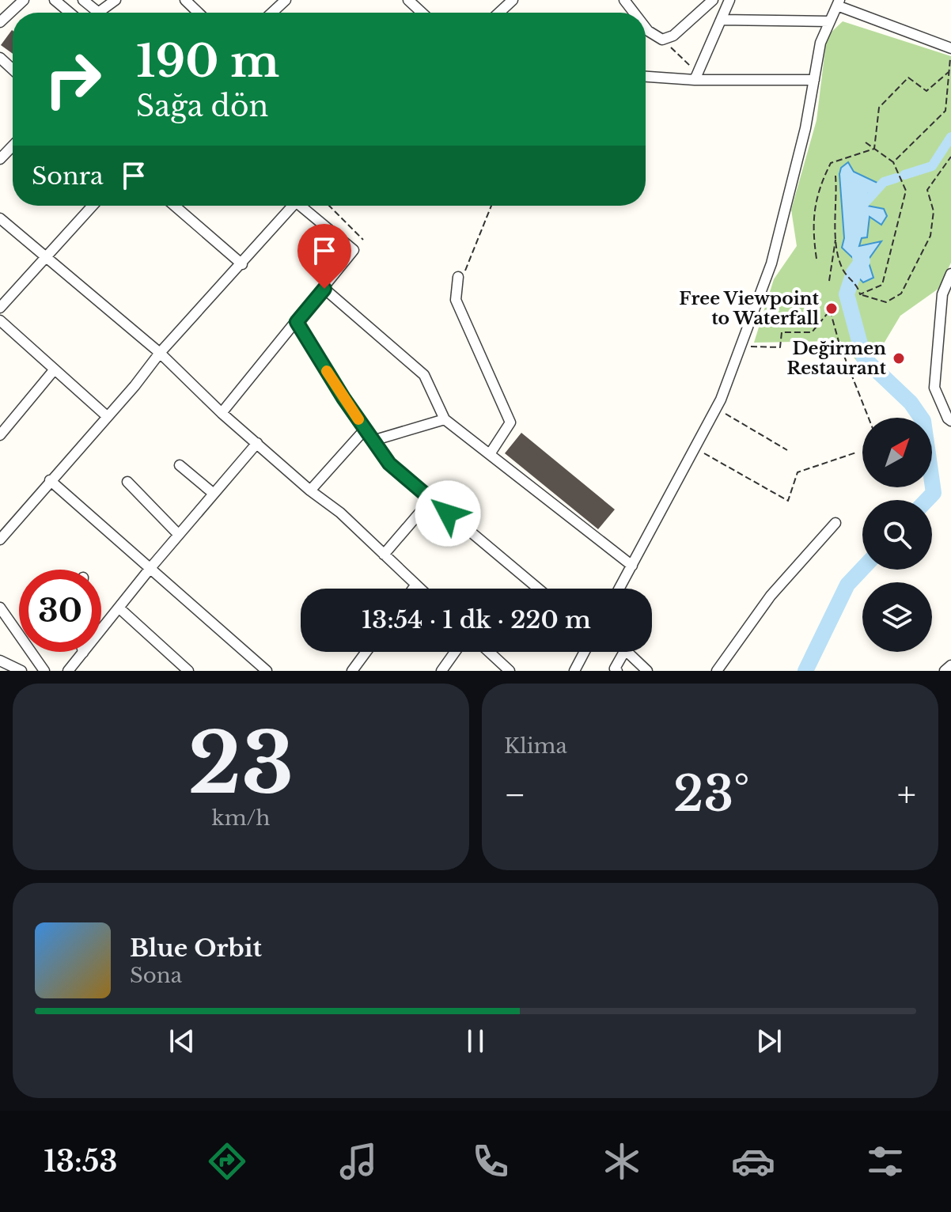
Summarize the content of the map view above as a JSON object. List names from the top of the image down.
{
  "places": ["Free Viewpoint to Waterfall", "Değirmen Restaurant"],
  "north": "top right",
  "page": {
    "turn": ["190 m", "Sağa dön"],
    "then": "Sonra",
    "limit": "30",
    "trip": "13:54 · 1 dk · 220 m",
    "tile": [
      ["23", "km/h"],
      "Klima"
    ],
    "heat": ["−", "23°", "+"],
    "song": ["Blue Orbit", "Sona"],
    "tabs": "13:53"
  }
}
